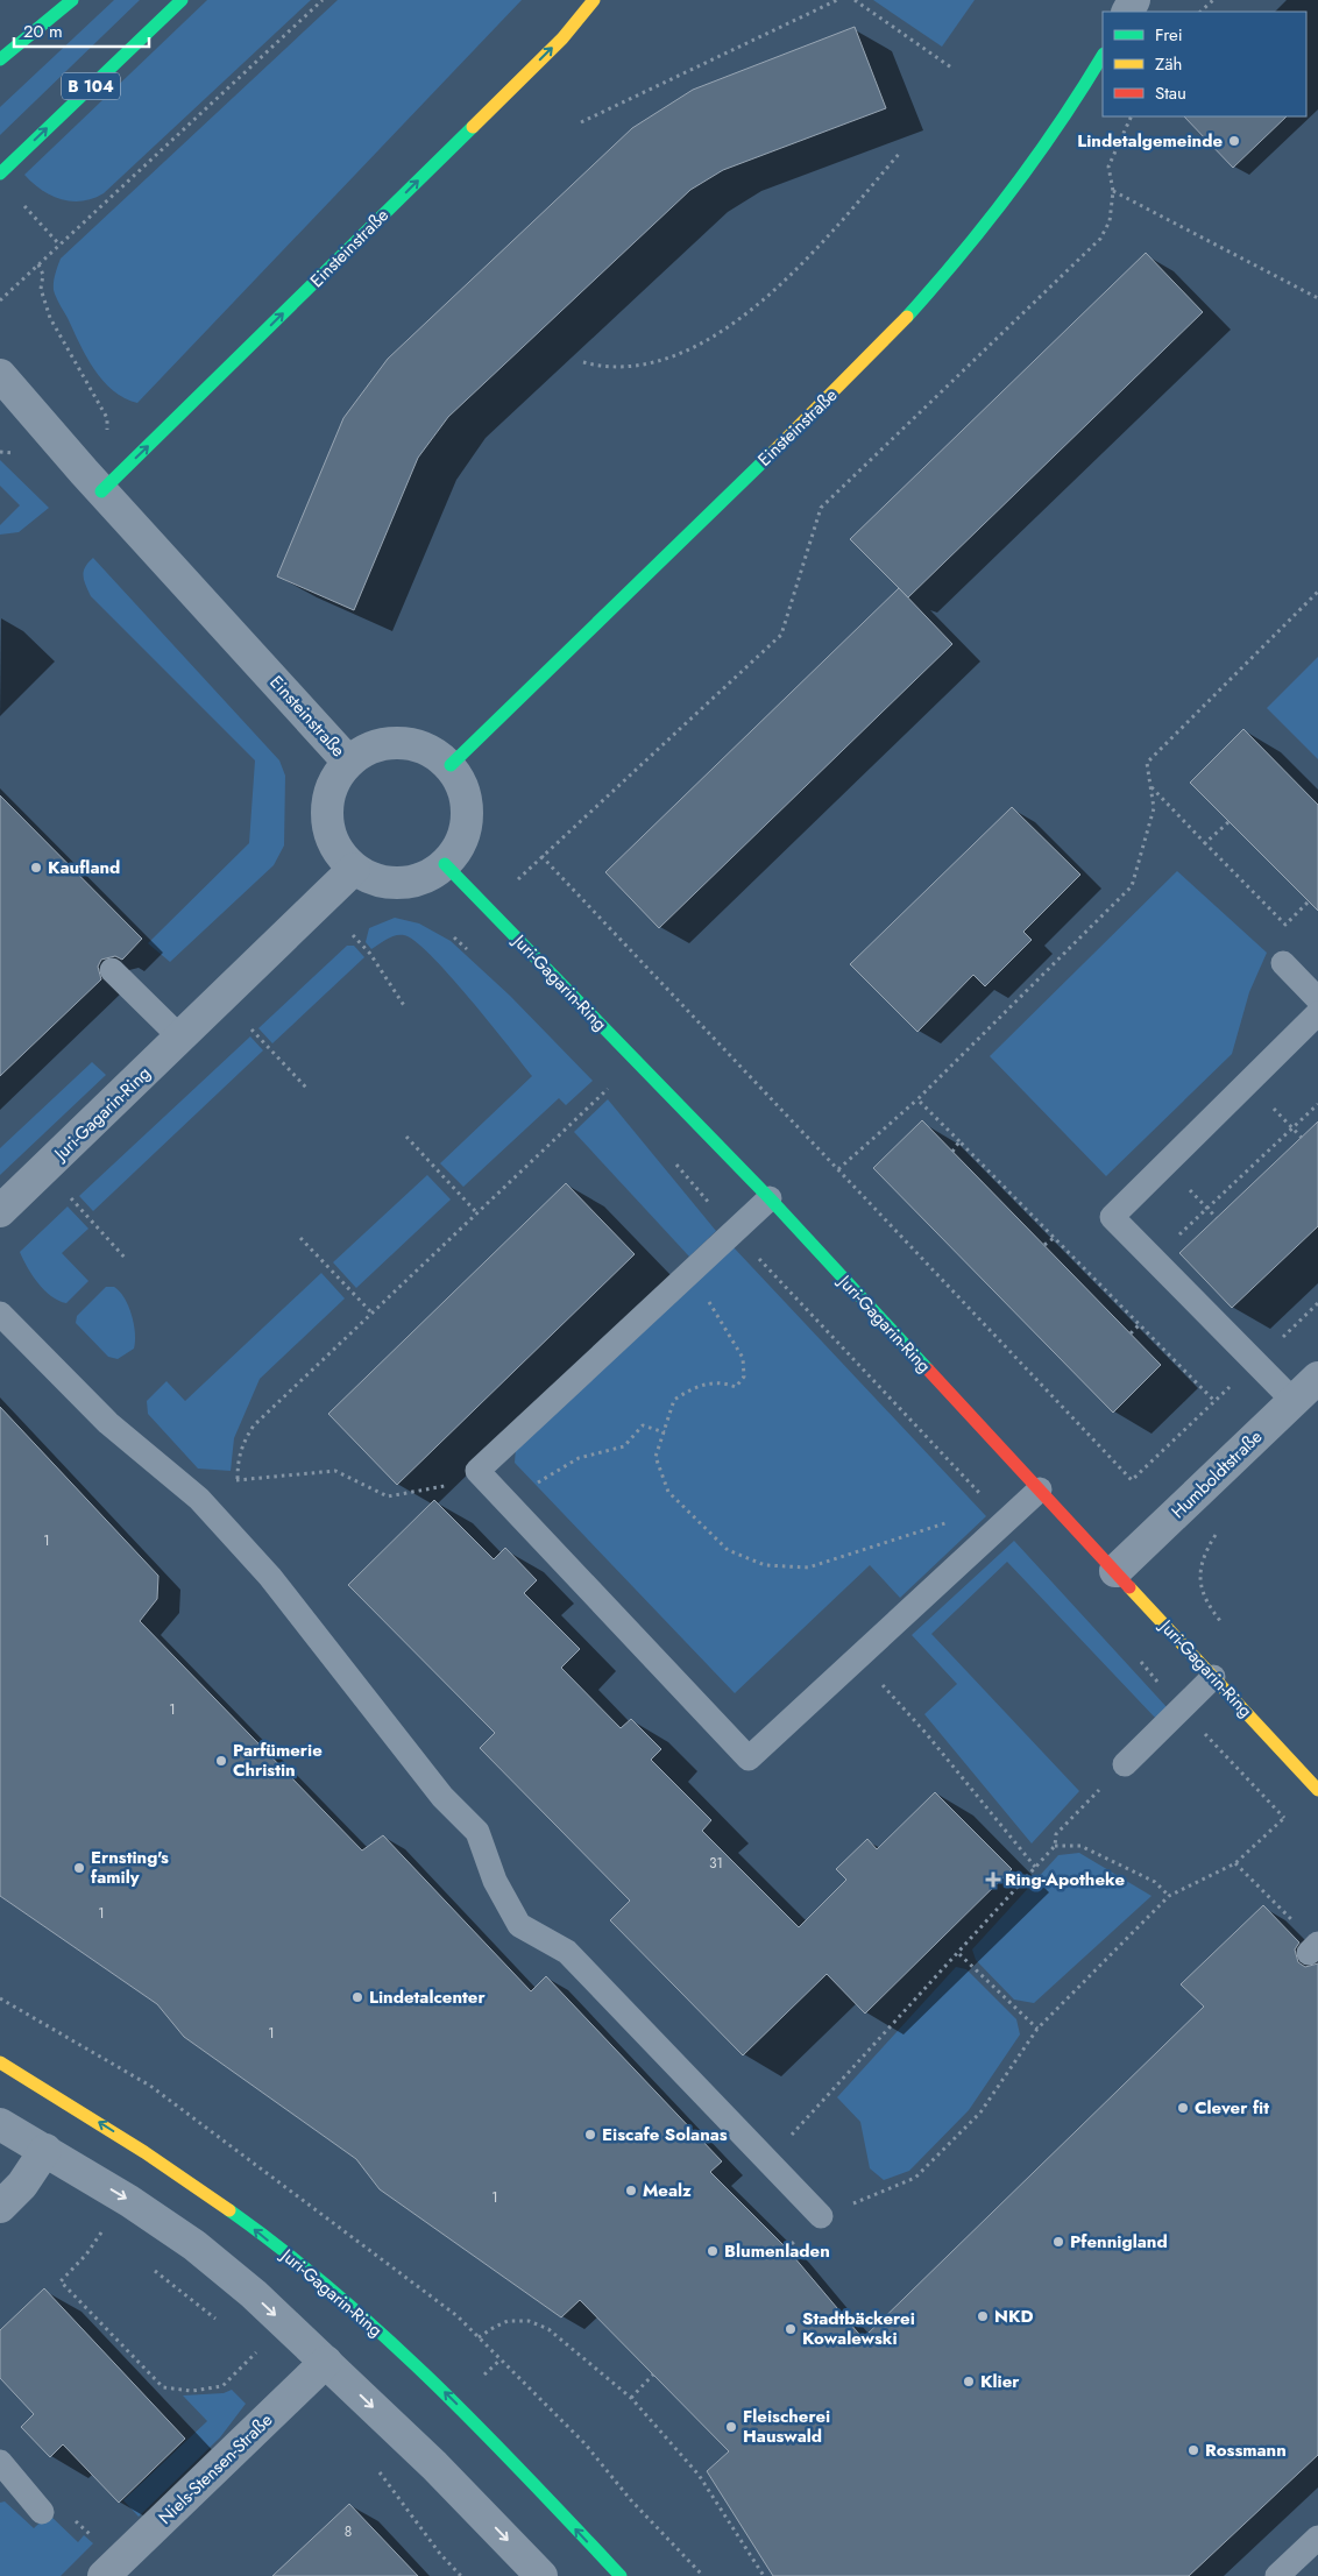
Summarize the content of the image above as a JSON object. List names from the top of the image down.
{
  "streets": {
    "street": [
      "B 104",
      "Einsteinstraße",
      "Juri-Gagarin-Ring",
      "Humboldtstraße",
      "Niels-Stensen-Straße"
    ]
  },
  "crossings": [
    ["Einsteinstraße", "Juri-Gagarin-Ring"],
    ["Juri-Gagarin-Ring", "Humboldtstraße"]
  ],
  "places": {
    "other": [
      "Lindetalgemeinde",
      "Kaufland",
      "Parfümerie Christin",
      "Ernsting's family",
      "Lindetalcenter",
      "Clever fit",
      "Eiscafe Solanas",
      "Mealz",
      "Pfennigland",
      "Blumenladen",
      "NKD",
      "Stadtbäckerei Kowalewski",
      "Klier",
      "Fleischerei Hauswald",
      "Rossmann"
    ],
    "health": ["Ring-Apotheke"]
  },
  "house_numbers": [
    "1",
    "1",
    "31",
    "1",
    "1",
    "1",
    "8"
  ],
  "legend": ["Frei", "Zäh", "Stau"],
  "scale_bar": "20 m"
}
